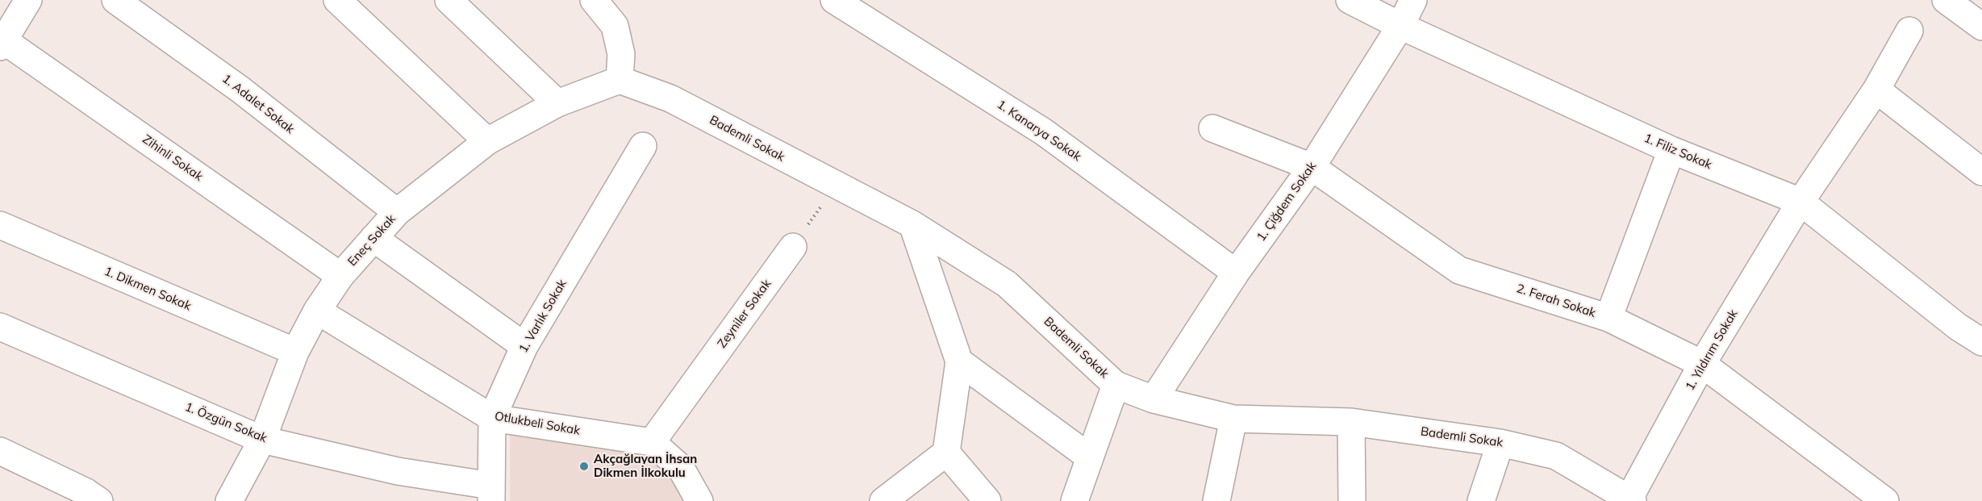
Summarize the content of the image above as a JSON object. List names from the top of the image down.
{
  "streets": {
    "street": [
      "1. Adalet Sokak",
      "1. Kanarya Sokak",
      "Bademli Sokak",
      "1. Filiz Sokak",
      "Zihinli Sokak",
      "1. Çiğdem Sokak",
      "Eneç Sokak",
      "1. Dikmen Sokak",
      "2. Ferah Sokak",
      "Zeyniler Sokak",
      "1. Varlık Sokak",
      "1. Yıldırım Sokak",
      "1. Özgün Sokak",
      "Otlukbeli Sokak"
    ]
  },
  "crossings": [
    ["1. Adalet Sokak", "Eneç Sokak"],
    ["1. Kanarya Sokak", "1. Çiğdem Sokak"],
    ["Bademli Sokak", "1. Çiğdem Sokak"],
    ["Bademli Sokak", "Eneç Sokak"],
    ["Bademli Sokak", "1. Yıldırım Sokak"],
    ["1. Filiz Sokak", "1. Çiğdem Sokak"],
    ["1. Filiz Sokak", "1. Yıldırım Sokak"],
    ["Zihinli Sokak", "Eneç Sokak"],
    ["1. Çiğdem Sokak", "2. Ferah Sokak"],
    ["Eneç Sokak", "1. Dikmen Sokak"],
    ["Eneç Sokak", "1. Özgün Sokak"],
    ["Eneç Sokak", "Otlukbeli Sokak"],
    ["2. Ferah Sokak", "1. Yıldırım Sokak"],
    ["Zeyniler Sokak", "Otlukbeli Sokak"],
    ["1. Varlık Sokak", "1. Özgün Sokak"],
    ["1. Varlık Sokak", "Otlukbeli Sokak"]
  ],
  "places": ["Akçağlayan İhsan Dikmen İlkokulu"]
}
